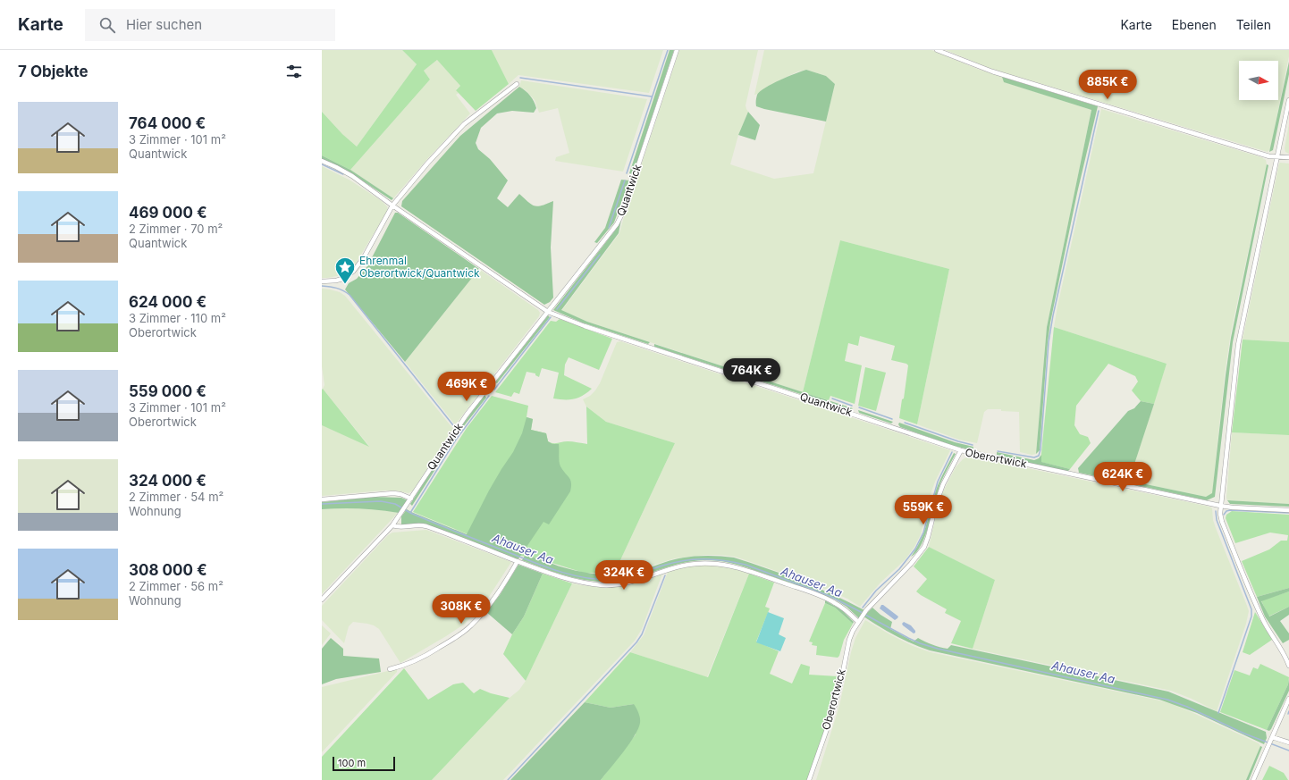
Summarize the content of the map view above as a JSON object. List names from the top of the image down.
{
  "streets": {
    "street": ["Quantwick", "Oberortwick"]
  },
  "crossings": [
    ["Quantwick", "Oberortwick"]
  ],
  "water": ["Ahauser Aa"],
  "places": {
    "place": ["Ehrenmal Oberortwick/Quantwick"]
  },
  "scale_bar": "100 m",
  "north": "right",
  "page": {
    "header": "Karte",
    "search": "Hier suchen",
    "nav": ["Karte", "Ebenen", "Teilen"],
    "heading": "7 Objekte",
    "price": [
      "885K €",
      "764K €",
      "469K €",
      "624K €",
      "559K €",
      "324K €",
      "308K €"
    ],
    "list": [
      {
        "name": "764 000 €",
        "note": "3 Zimmer · 101 m² · Quantwick"
      },
      {
        "name": "469 000 €",
        "note": "2 Zimmer · 70 m² · Quantwick"
      },
      {
        "name": "624 000 €",
        "note": "3 Zimmer · 110 m² · Oberortwick"
      },
      {
        "name": "559 000 €",
        "note": "3 Zimmer · 101 m² · Oberortwick"
      },
      {
        "name": "324 000 €",
        "note": "2 Zimmer · 54 m² · Wohnung"
      },
      {
        "name": "308 000 €",
        "note": "2 Zimmer · 56 m² · Wohnung"
      }
    ],
    "scale": "100 m"
  }
}
